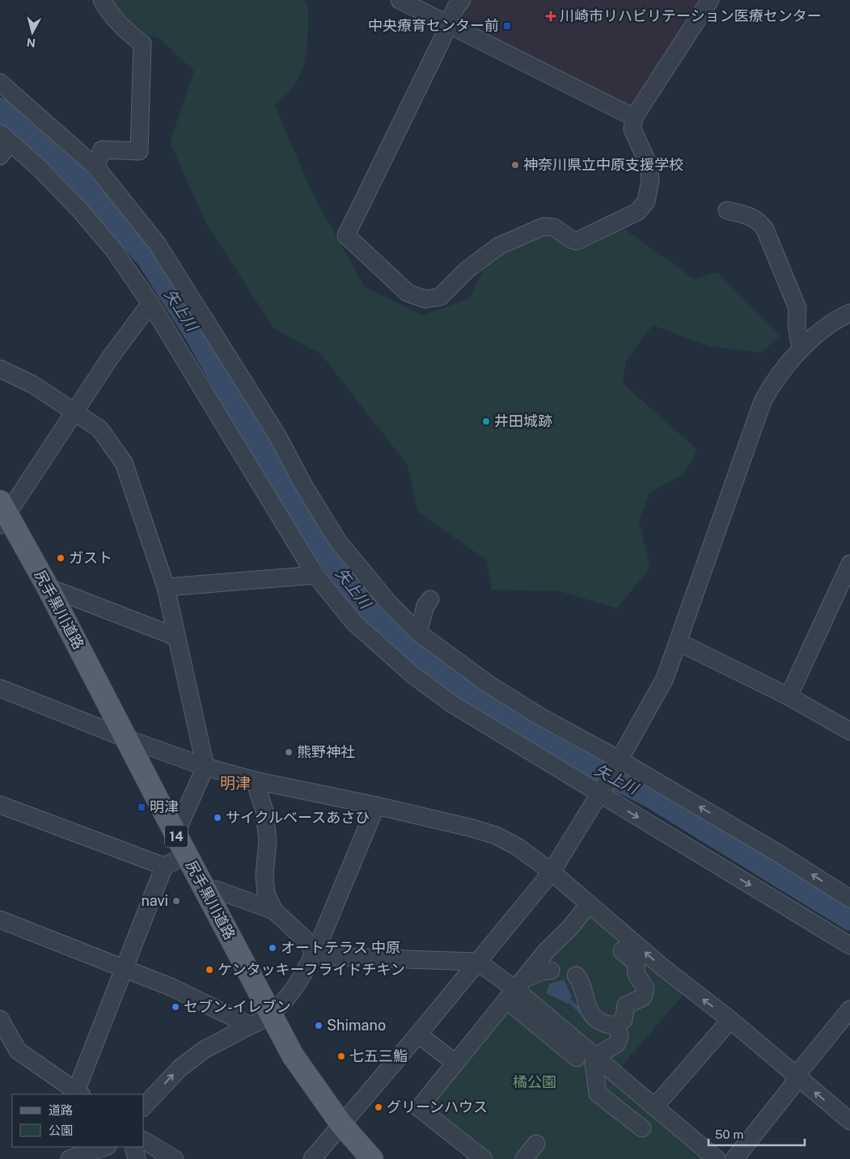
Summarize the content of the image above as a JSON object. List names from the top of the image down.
{
  "streets": {
    "main road": ["尻手黒川道路", "14"]
  },
  "districts": ["明津"],
  "water": ["矢上川"],
  "parks": ["橘公園"],
  "places": {
    "health": ["川崎市リハビリテーション医療センター"],
    "transit": ["中央療育センター前", "明津"],
    "other": [
      "神奈川県立中原支援学校",
      "井田城跡",
      "ガスト",
      "熊野神社",
      "サイクルベースあさひ",
      "navi",
      "オートテラス 中原",
      "ケンタッキーフライドチキン",
      "セブン-イレブン",
      "Shimano",
      "七五三鮨",
      "グリーンハウス"
    ]
  },
  "legend": ["道路", "公園"],
  "scale_bar": "50 m",
  "north": "bottom"
}
